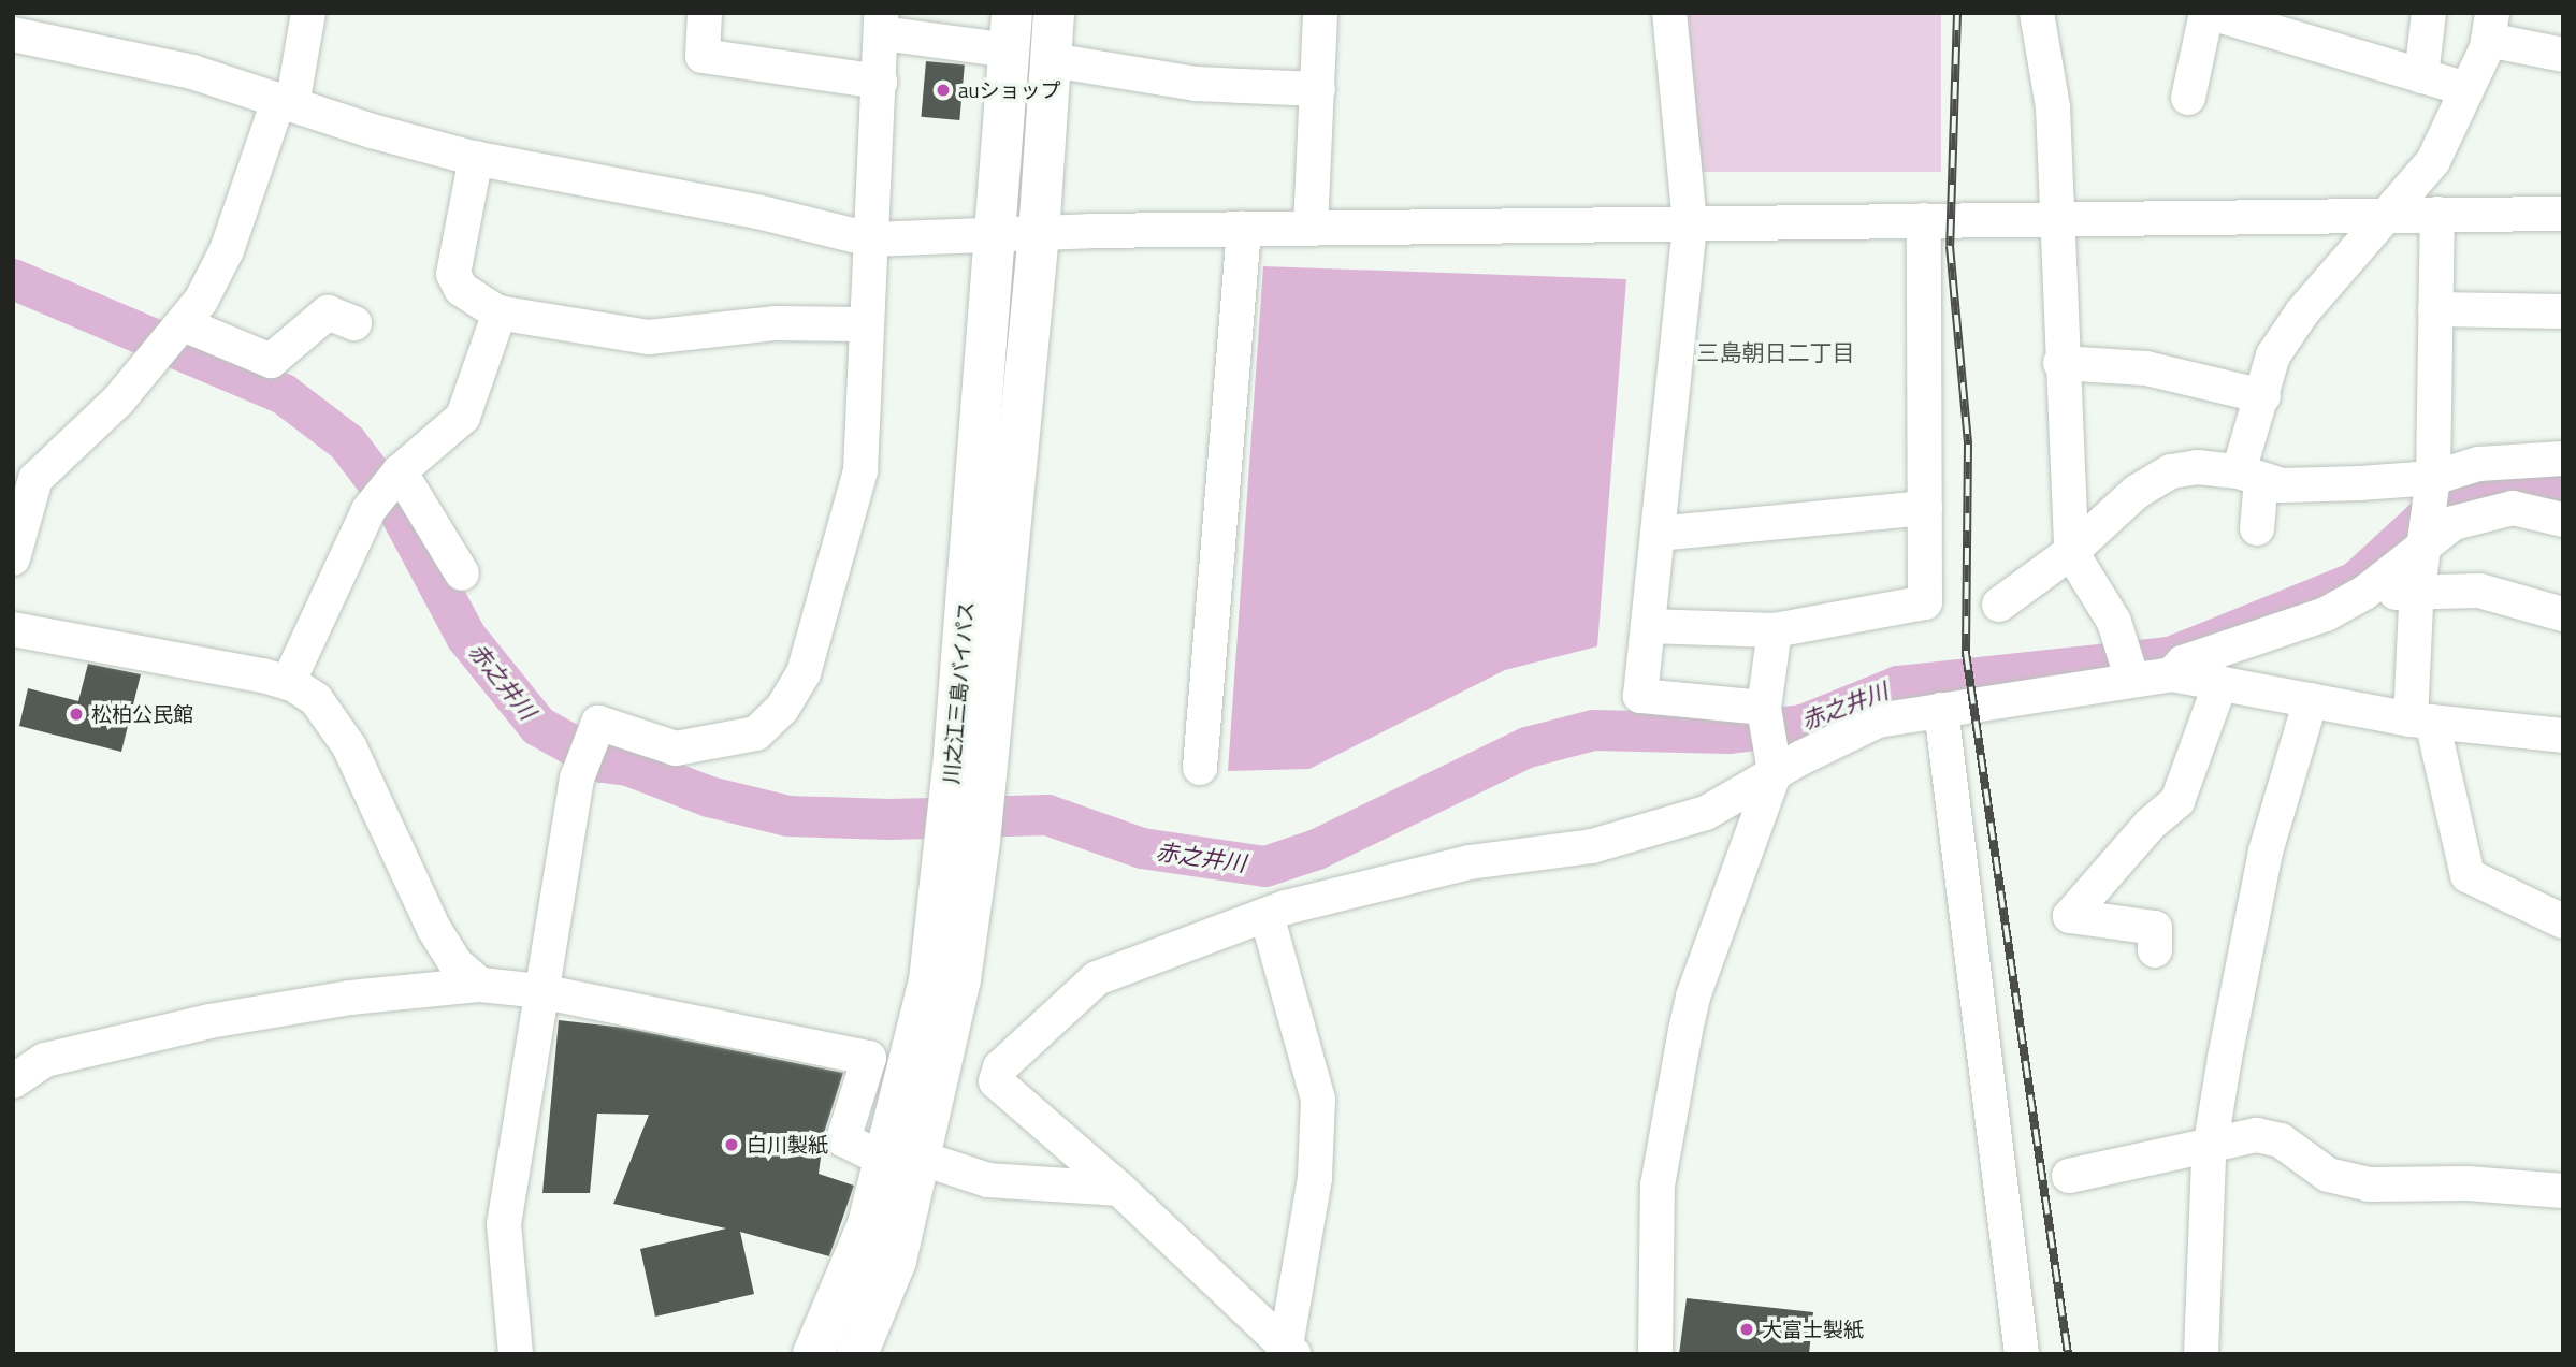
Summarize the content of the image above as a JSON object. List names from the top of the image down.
{
  "streets": {
    "highway": ["川之江三島バイパス"]
  },
  "districts": ["三島朝日二丁目"],
  "water": ["赤之井川"],
  "places": [
    "auショップ",
    "松柏公民館",
    "白川製紙",
    "大富士製紙"
  ]
}
